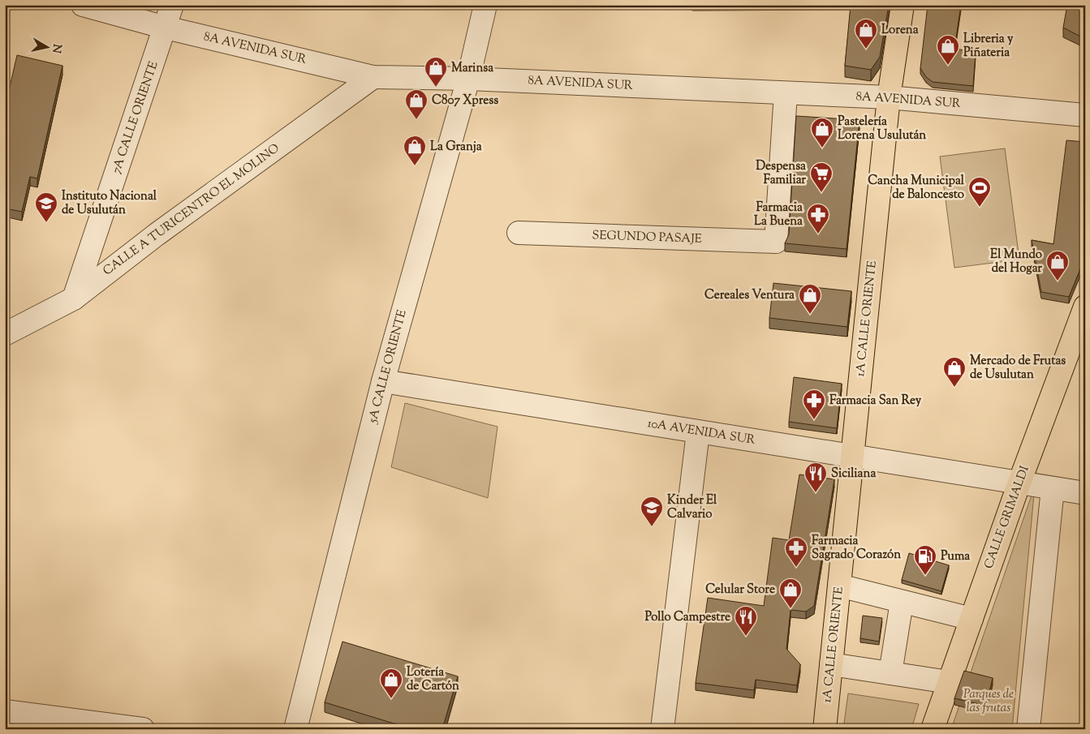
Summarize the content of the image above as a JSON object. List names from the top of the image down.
{
  "streets": {
    "main road": ["1A CALLE ORIENTE", "CALLE GRIMALDI"],
    "street": [
      "8A AVENIDA SUR",
      "7A CALLE ORIENTE",
      "CALLE A TURICENTRO EL MOLINO",
      "SEGUNDO PASAJE",
      "5A CALLE ORIENTE",
      "10A AVENIDA SUR"
    ]
  },
  "crossings": [
    ["8A AVENIDA SUR", "7A CALLE ORIENTE"],
    ["8A AVENIDA SUR", "CALLE A TURICENTRO EL MOLINO"],
    ["8A AVENIDA SUR", "SEGUNDO PASAJE"],
    ["8A AVENIDA SUR", "1A CALLE ORIENTE"],
    ["8A AVENIDA SUR", "5A CALLE ORIENTE"],
    ["7A CALLE ORIENTE", "CALLE A TURICENTRO EL MOLINO"],
    ["1A CALLE ORIENTE", "10A AVENIDA SUR"],
    ["5A CALLE ORIENTE", "10A AVENIDA SUR"],
    ["10A AVENIDA SUR", "CALLE GRIMALDI"]
  ],
  "parks": ["Parques de las frutas"],
  "places": {
    "shop": [
      "Lorena",
      "Libreria y Piñateria",
      "Marinsa",
      "C807 Xpress",
      "Pastelería Lorena Usulután",
      "La Granja",
      "El Mundo del Hogar",
      "Cereales Ventura",
      "Mercado de Frutas de Usulutan",
      "Celular Store",
      "Lotería de Cartón"
    ],
    "supermarket": ["Despensa Familiar"],
    "sports": ["Cancha Municipal de Baloncesto"],
    "school or university": ["Instituto Nacional de Usulután", "Kinder El Calvario"],
    "pharmacy": ["Farmacia La Buena", "Farmacia San Rey", "Farmacia Sagrado Corazón"],
    "restaurant": ["Siciliana", "Pollo Campestre"],
    "fuel station": ["Puma"]
  },
  "north": "right"
}
